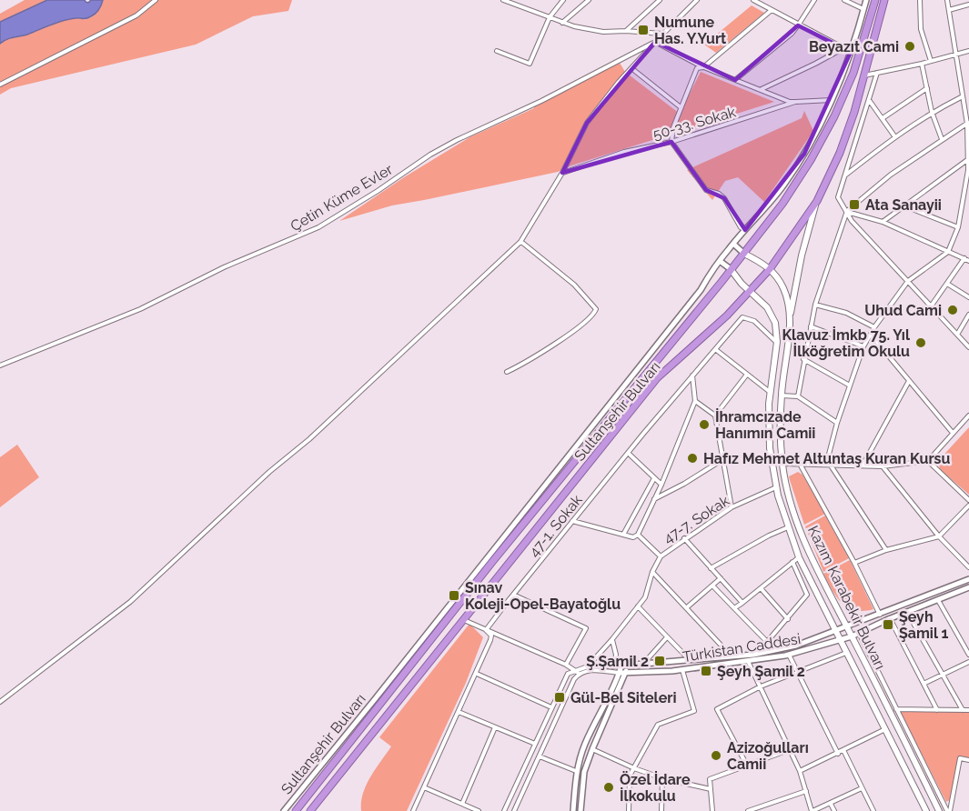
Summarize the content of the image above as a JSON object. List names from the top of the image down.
{
  "streets": {
    "highway": ["Sultanşehir Bulvarı"],
    "main road": ["Kazım Karabekir Bulvarı"],
    "street": [
      "50-33. Sokak",
      "Çetin Küme Evler",
      "47-7. Sokak",
      "47-1. Sokak",
      "Türkistan Caddesi"
    ]
  },
  "crossings": [
    ["50-33. Sokak", "Sultanşehir Bulvarı"],
    ["Sultanşehir Bulvarı", "Kazım Karabekir Bulvarı"],
    ["47-7. Sokak", "Kazım Karabekir Bulvarı"],
    ["47-7. Sokak", "Türkistan Caddesi"],
    ["47-1. Sokak", "Kazım Karabekir Bulvarı"],
    ["Kazım Karabekir Bulvarı", "Türkistan Caddesi"]
  ],
  "places": {
    "transit": [
      "Numune Has. Y.Yurt",
      "Ata Sanayii",
      "Sınav Koleji-Opel-Bayatoğlu",
      "Şeyh Şamil 1",
      "Ş.Şamil 2",
      "Şeyh Şamil 2",
      "Gül-Bel Siteleri"
    ],
    "other": [
      "Beyazıt Cami",
      "Uhud Cami",
      "Klavuz İmkb 75. Yıl İlköğretim Okulu",
      "İhramcızade Hanımın Camii",
      "Hafız Mehmet Altuntaş Kuran Kursu",
      "Azizoğulları Camii",
      "Özel İdare İlkokulu"
    ]
  }
}
